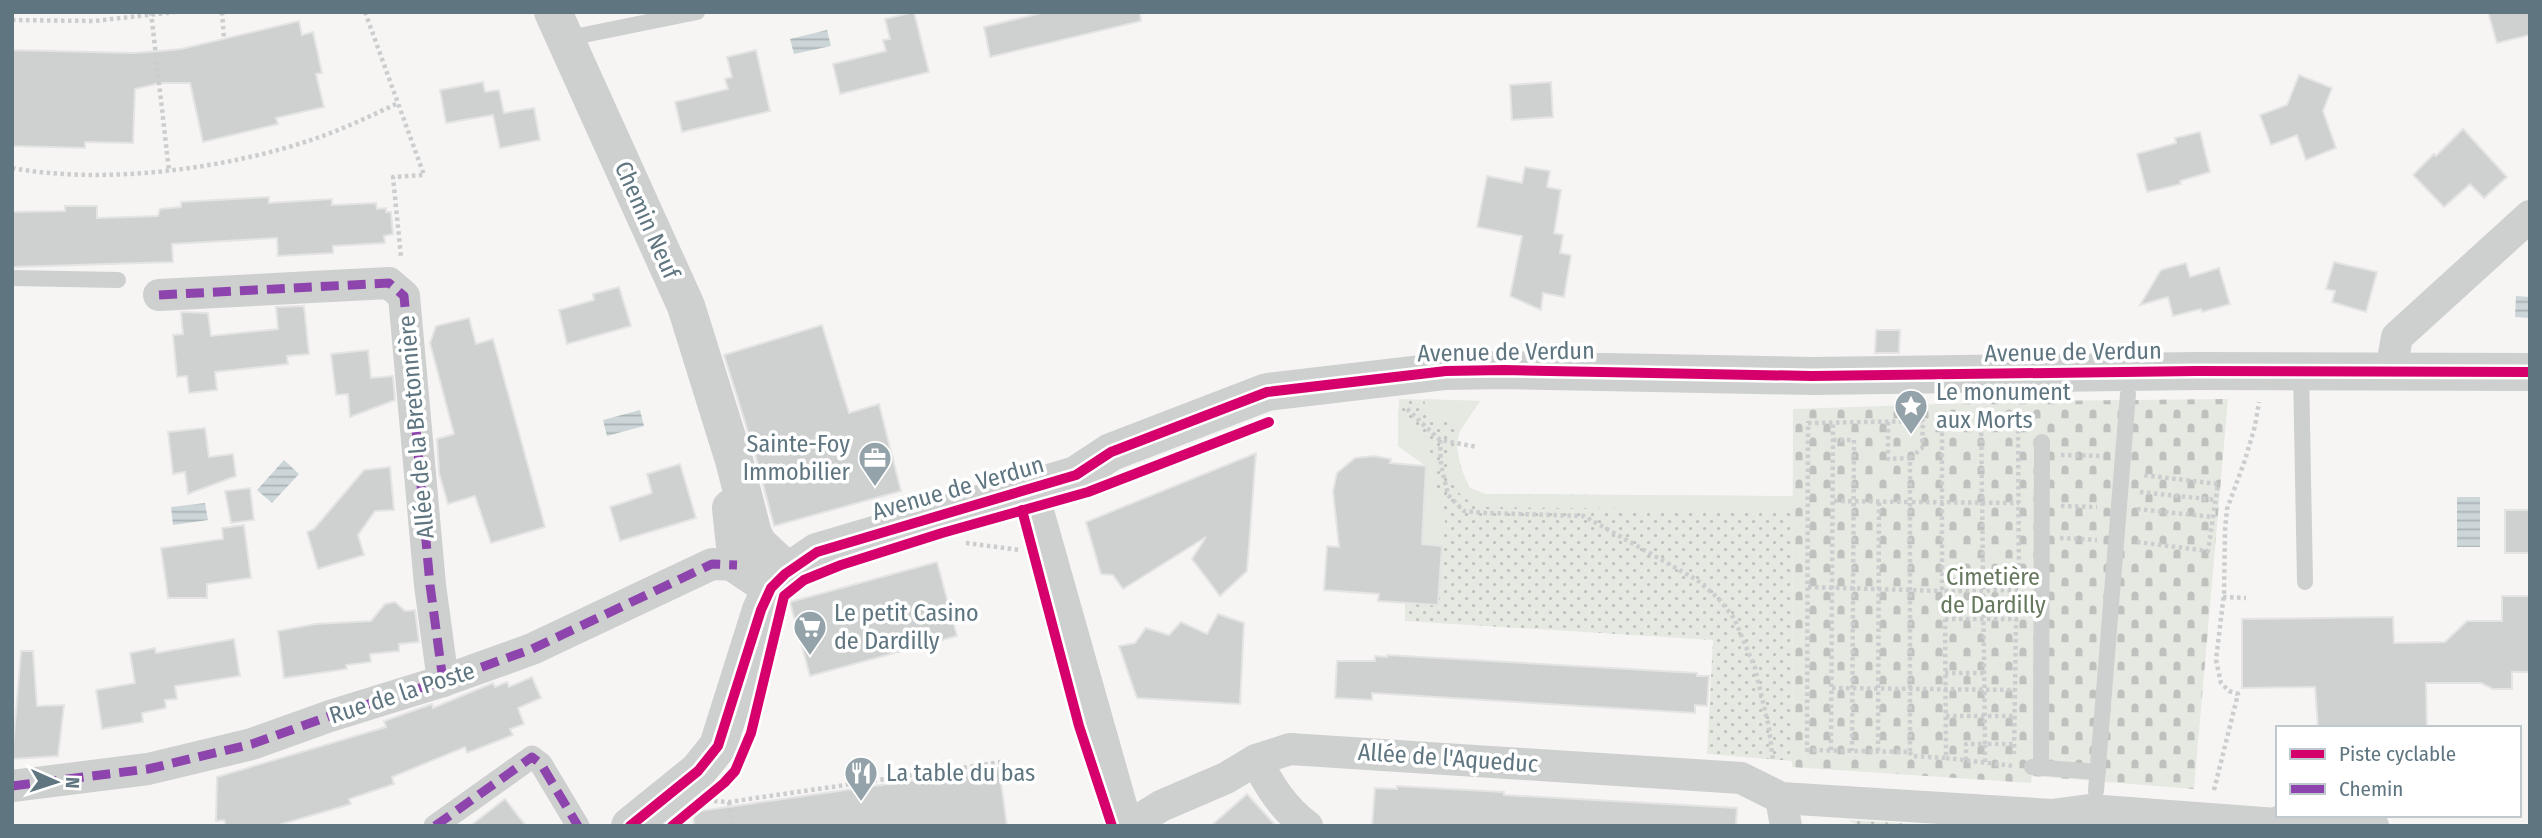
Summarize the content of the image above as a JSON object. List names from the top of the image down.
{
  "streets": {
    "street": [
      "Chemin Neuf",
      "Avenue de Verdun",
      "Allée de la Bretonnière",
      "Rue de la Poste",
      "Allée de l'Aqueduc"
    ]
  },
  "crossings": [
    ["Chemin Neuf", "Avenue de Verdun"],
    ["Chemin Neuf", "Rue de la Poste"],
    ["Allée de la Bretonnière", "Rue de la Poste"]
  ],
  "parks": ["Cimetière de Dardilly"],
  "places": {
    "place": ["Le monument aux Morts"],
    "office": ["Sainte-Foy Immobilier"],
    "supermarket": ["Le petit Casino de Dardilly"],
    "restaurant": ["La table du bas"]
  },
  "legend": ["Piste cyclable", "Chemin"],
  "north": "right"
}
